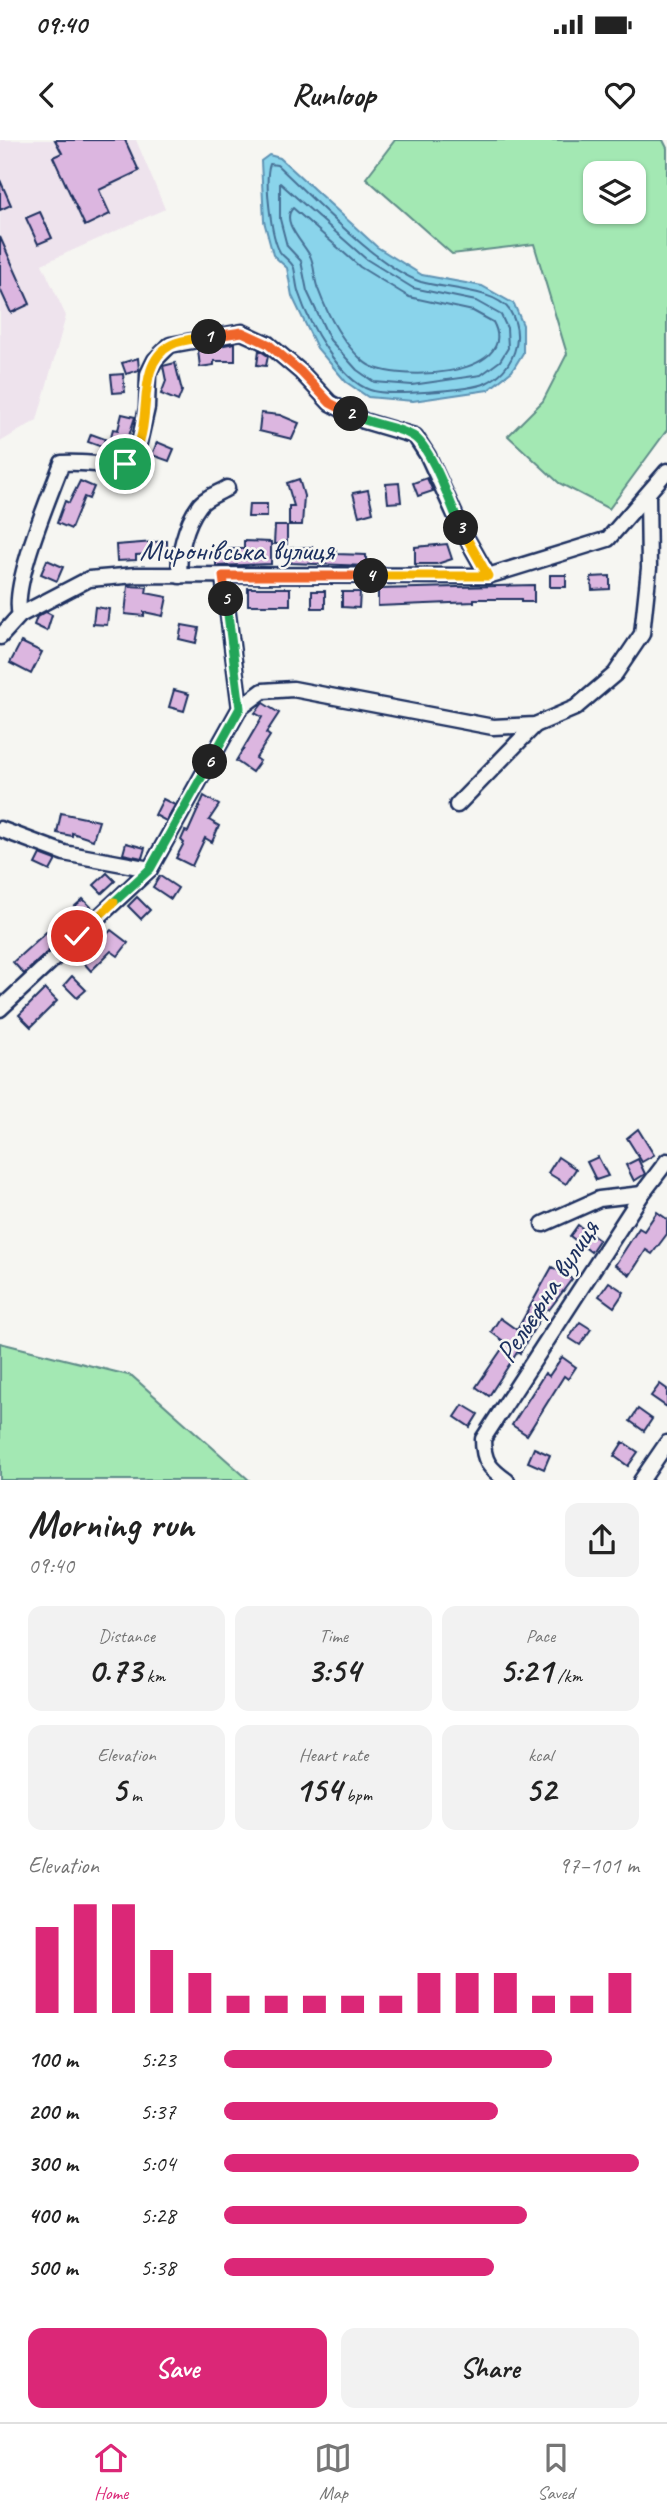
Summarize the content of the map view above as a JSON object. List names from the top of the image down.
{
  "streets": {
    "street": ["Миронівська вулиця", "Рельєфна вулиця"]
  },
  "page": {
    "status": "09:40",
    "header": "Runloop",
    "pins": [
      "1",
      "2",
      "3",
      "4",
      "5",
      "6"
    ],
    "heading": ["Morning run", "09:40"],
    "stats": [
      ["Distance", "0.73 km"],
      ["Time", "3:54"],
      ["Pace", "5:21 /km"],
      ["Elevation", "5 m"],
      ["Heart rate", "154 bpm"],
      ["kcal", "52"]
    ],
    "chart": ["Elevation", "97–101 m"],
    "list": [
      {
        "name": "100 m",
        "note": "5:23"
      },
      {
        "name": "200 m",
        "note": "5:37"
      },
      {
        "name": "300 m",
        "note": "5:04"
      },
      {
        "name": "400 m",
        "note": "5:28"
      },
      {
        "name": "500 m",
        "note": "5:38"
      }
    ],
    "buttons": ["Save", "Share"],
    "tabs": ["Home", "Map", "Saved"]
  }
}
